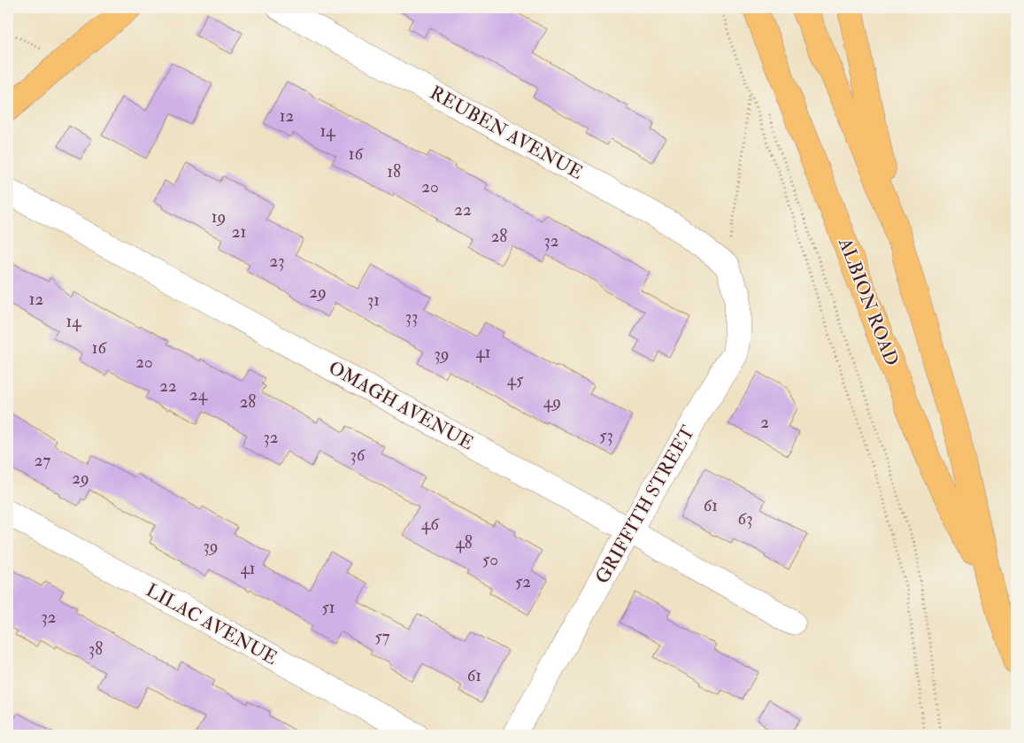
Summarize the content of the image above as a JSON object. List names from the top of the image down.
{
  "streets": {
    "main road": ["ALBION ROAD"],
    "street": [
      "REUBEN AVENUE",
      "OMAGH AVENUE",
      "GRIFFITH STREET",
      "LILAC AVENUE"
    ]
  },
  "crossings": [
    ["REUBEN AVENUE", "GRIFFITH STREET"],
    ["OMAGH AVENUE", "GRIFFITH STREET"]
  ],
  "house_numbers": [
    "12",
    "14",
    "16",
    "18",
    "20",
    "22",
    "19",
    "21",
    "28",
    "32",
    "23",
    "29",
    "12",
    "31",
    "33",
    "14",
    "16",
    "41",
    "39",
    "20",
    "45",
    "22",
    "24",
    "28",
    "49",
    "2",
    "53",
    "32",
    "36",
    "27",
    "29",
    "61",
    "63",
    "46",
    "48",
    "39",
    "50",
    "41",
    "52",
    "51",
    "32",
    "57",
    "38",
    "61"
  ]
}
